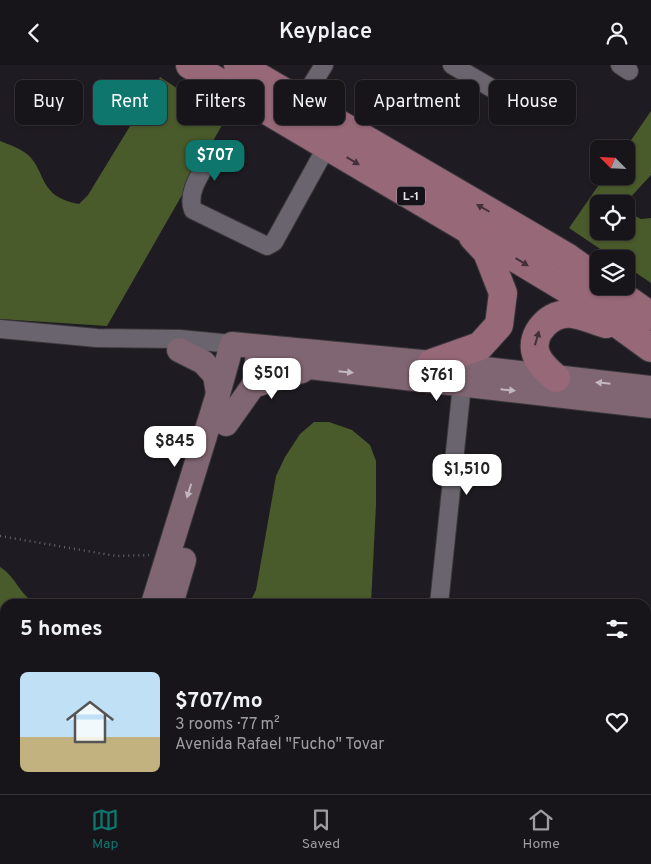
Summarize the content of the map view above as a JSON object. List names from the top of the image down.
{
  "streets": {
    "main road": ["L-1"]
  },
  "north": "top left",
  "page": {
    "header": "Keyplace",
    "chip": [
      "Buy",
      "Rent",
      "Filters",
      "New",
      "Apartment",
      "House"
    ],
    "price": [
      "$707",
      "$501",
      "$761",
      "$845",
      "$1,510"
    ],
    "heading": "5 homes",
    "list": [
      {
        "name": "$707/mo",
        "note": "3 rooms · 77 m² · Avenida Rafael \"Fucho\" Tovar"
      }
    ],
    "tabs": ["Map", "Saved", "Home"]
  }
}
